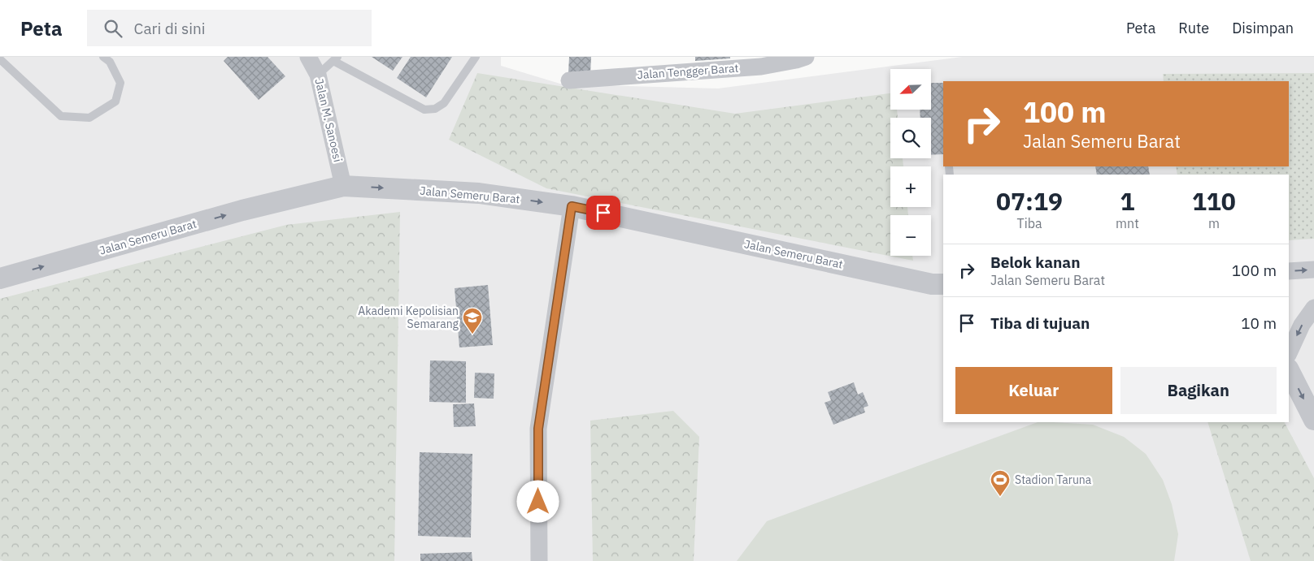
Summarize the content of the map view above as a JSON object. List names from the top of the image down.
{
  "streets": {
    "street": ["Jalan Tengger Barat", "Jalan M. Sanoesi", "Jalan Semeru Barat"]
  },
  "crossings": [
    ["Jalan M. Sanoesi", "Jalan Semeru Barat"]
  ],
  "one_way": ["Jalan Semeru Barat"],
  "places": {
    "school or university": ["Akademi Kepolisian Semarang"],
    "sports": ["Stadion Taruna"]
  },
  "north": "bottom left",
  "page": {
    "header": "Peta",
    "search": "Cari di sini",
    "nav": ["Peta", "Rute", "Disimpan"],
    "map_buttons": ["+", "−"],
    "turn": ["100 m", "Jalan Semeru Barat"],
    "eta": [
      "07:19",
      "Tiba",
      "1",
      "mnt",
      "110",
      "m"
    ],
    "list": [
      {
        "name": "Belok kanan",
        "note": "Jalan Semeru Barat",
        "value": "100 m"
      },
      {
        "name": "Tiba di tujuan",
        "value": "10 m"
      }
    ],
    "buttons": ["Keluar", "Bagikan"]
  }
}
